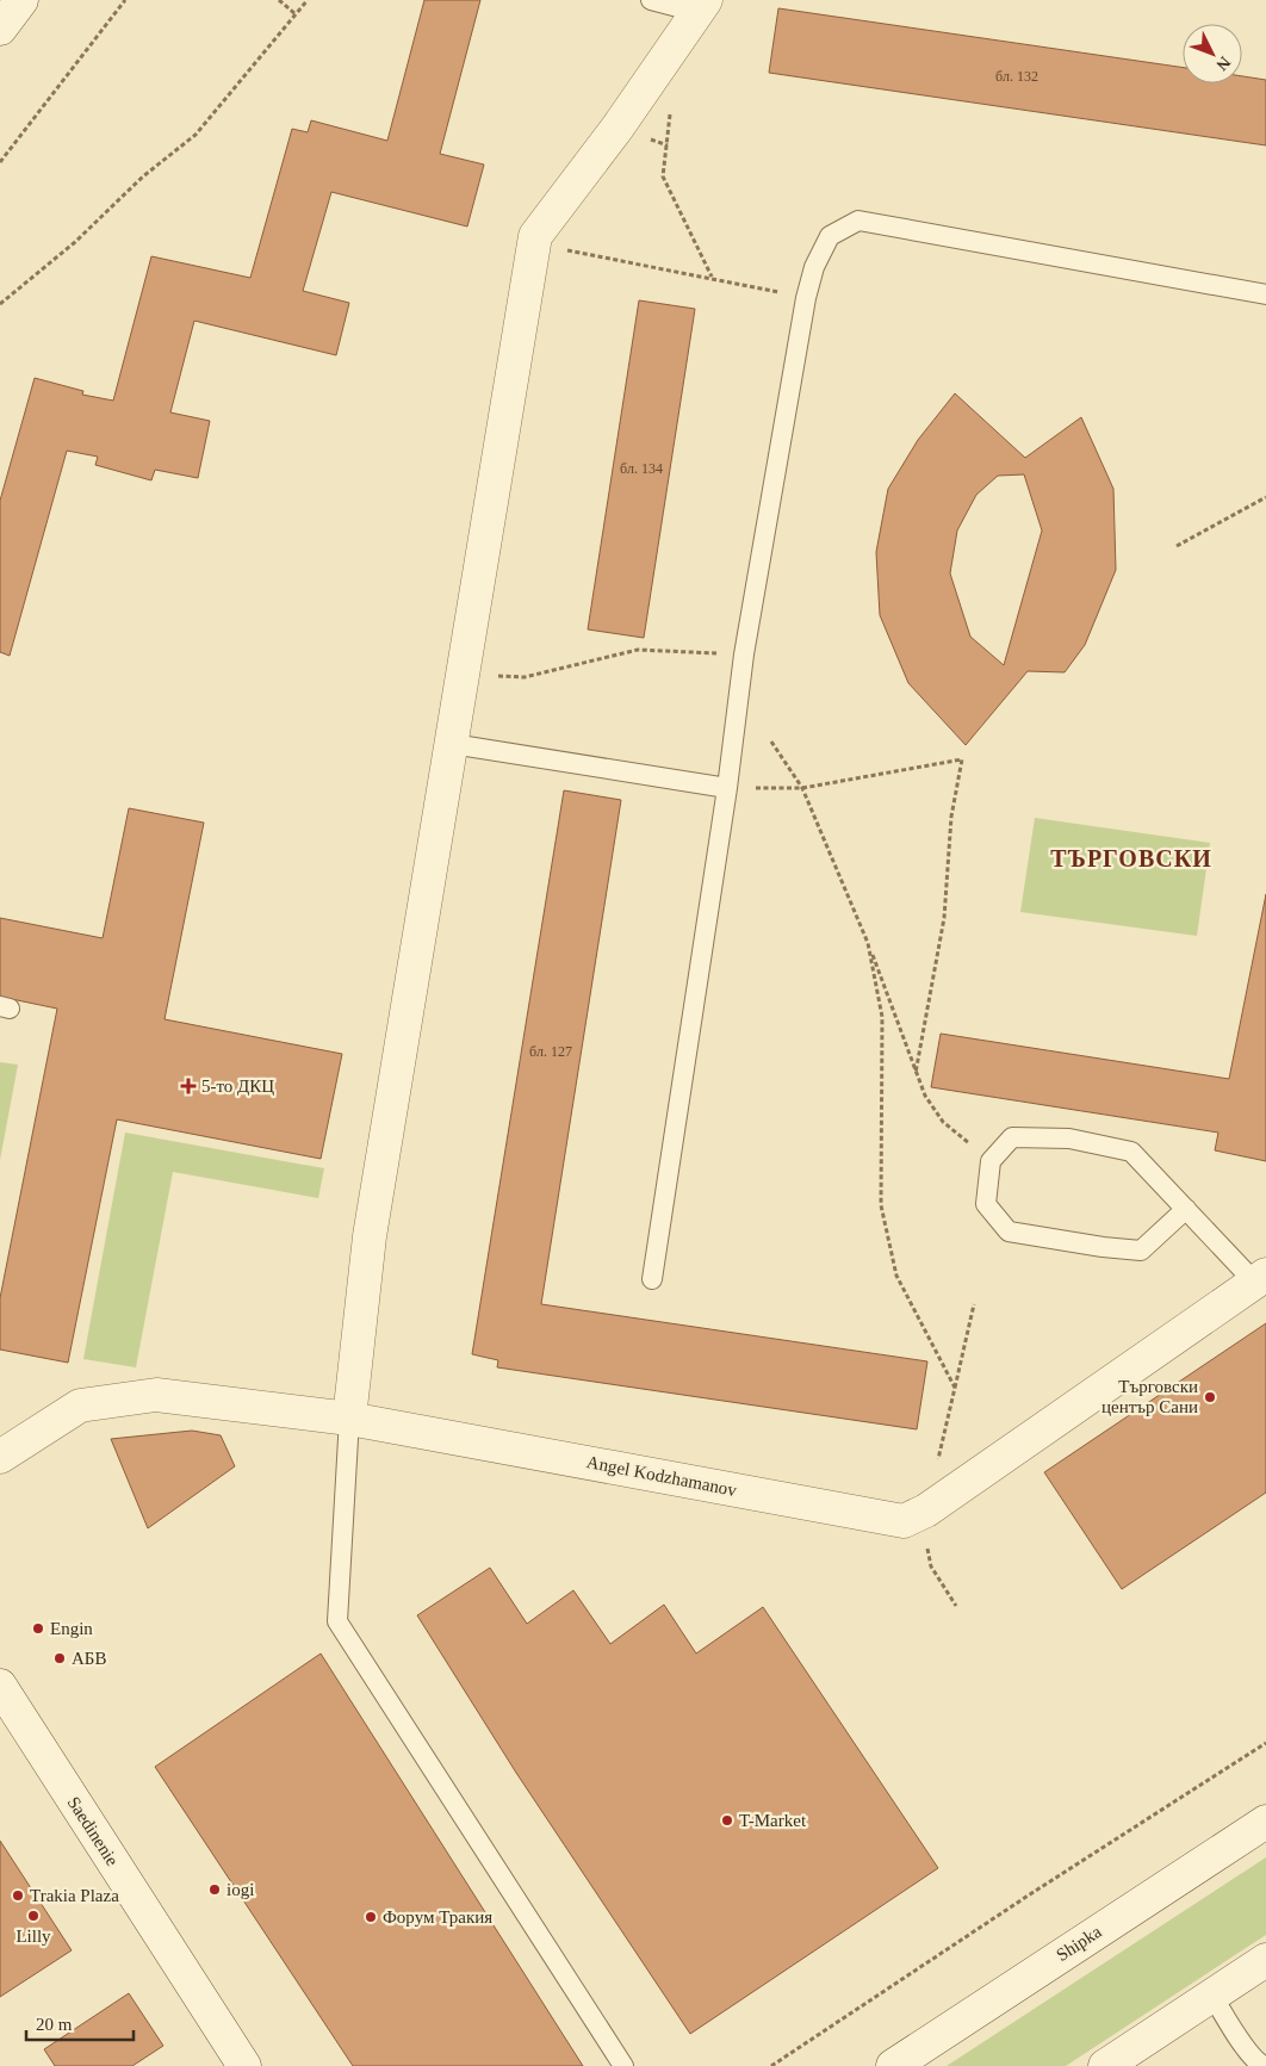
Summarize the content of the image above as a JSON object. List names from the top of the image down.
{
  "streets": {
    "street": ["Angel Kodzhamanov", "Saedinenie", "Shipka"]
  },
  "districts": ["ТЪРГОВСКИ"],
  "places": {
    "health": ["5-то ДКЦ"],
    "other": [
      "Търговски център Сани",
      "Engin",
      "АБВ",
      "T-Market",
      "iogi",
      "Trakia Plaza",
      "Lilly",
      "Форум Тракия"
    ]
  },
  "house_numbers": ["бл. 132", "бл. 134", "бл. 127"],
  "scale_bar": "20 m",
  "north": "bottom right"
}
